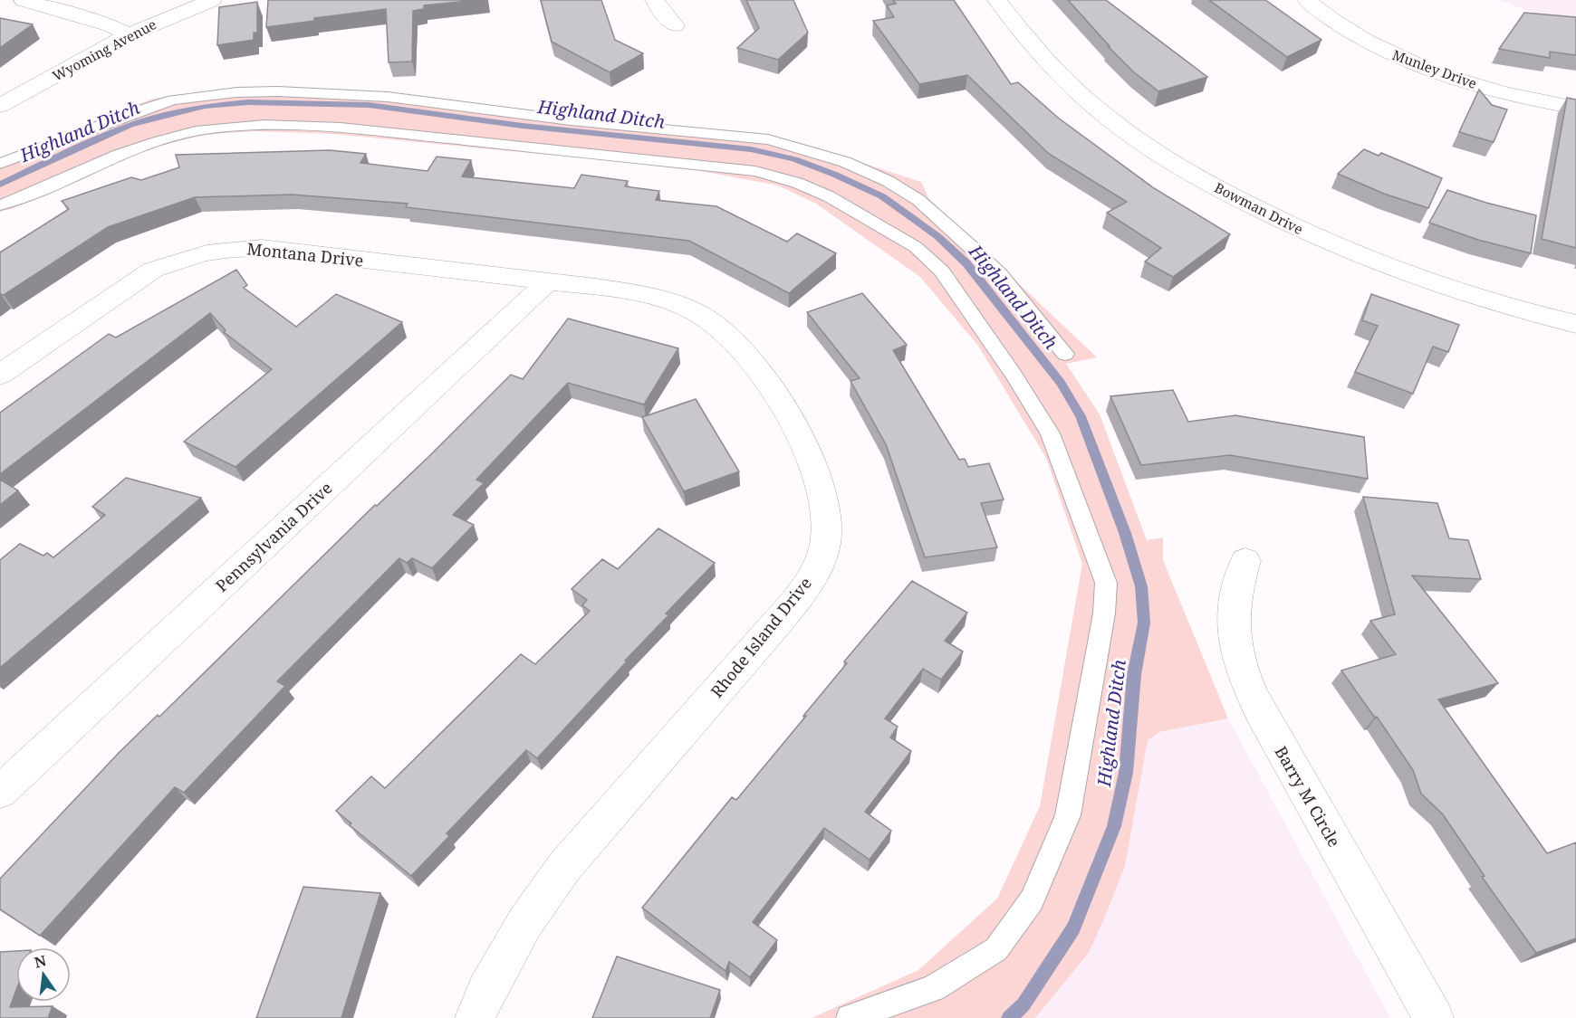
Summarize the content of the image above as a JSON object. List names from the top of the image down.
{
  "streets": {
    "street": [
      "Wyoming Avenue",
      "Munley Drive",
      "Bowman Drive",
      "Montana Drive",
      "Pennsylvania Drive",
      "Rhode Island Drive",
      "Barry M Circle"
    ]
  },
  "crossings": [
    ["Montana Drive", "Pennsylvania Drive"],
    ["Montana Drive", "Rhode Island Drive"],
    ["Pennsylvania Drive", "Rhode Island Drive"]
  ],
  "water": ["Highland Ditch"],
  "north": "top"
}
